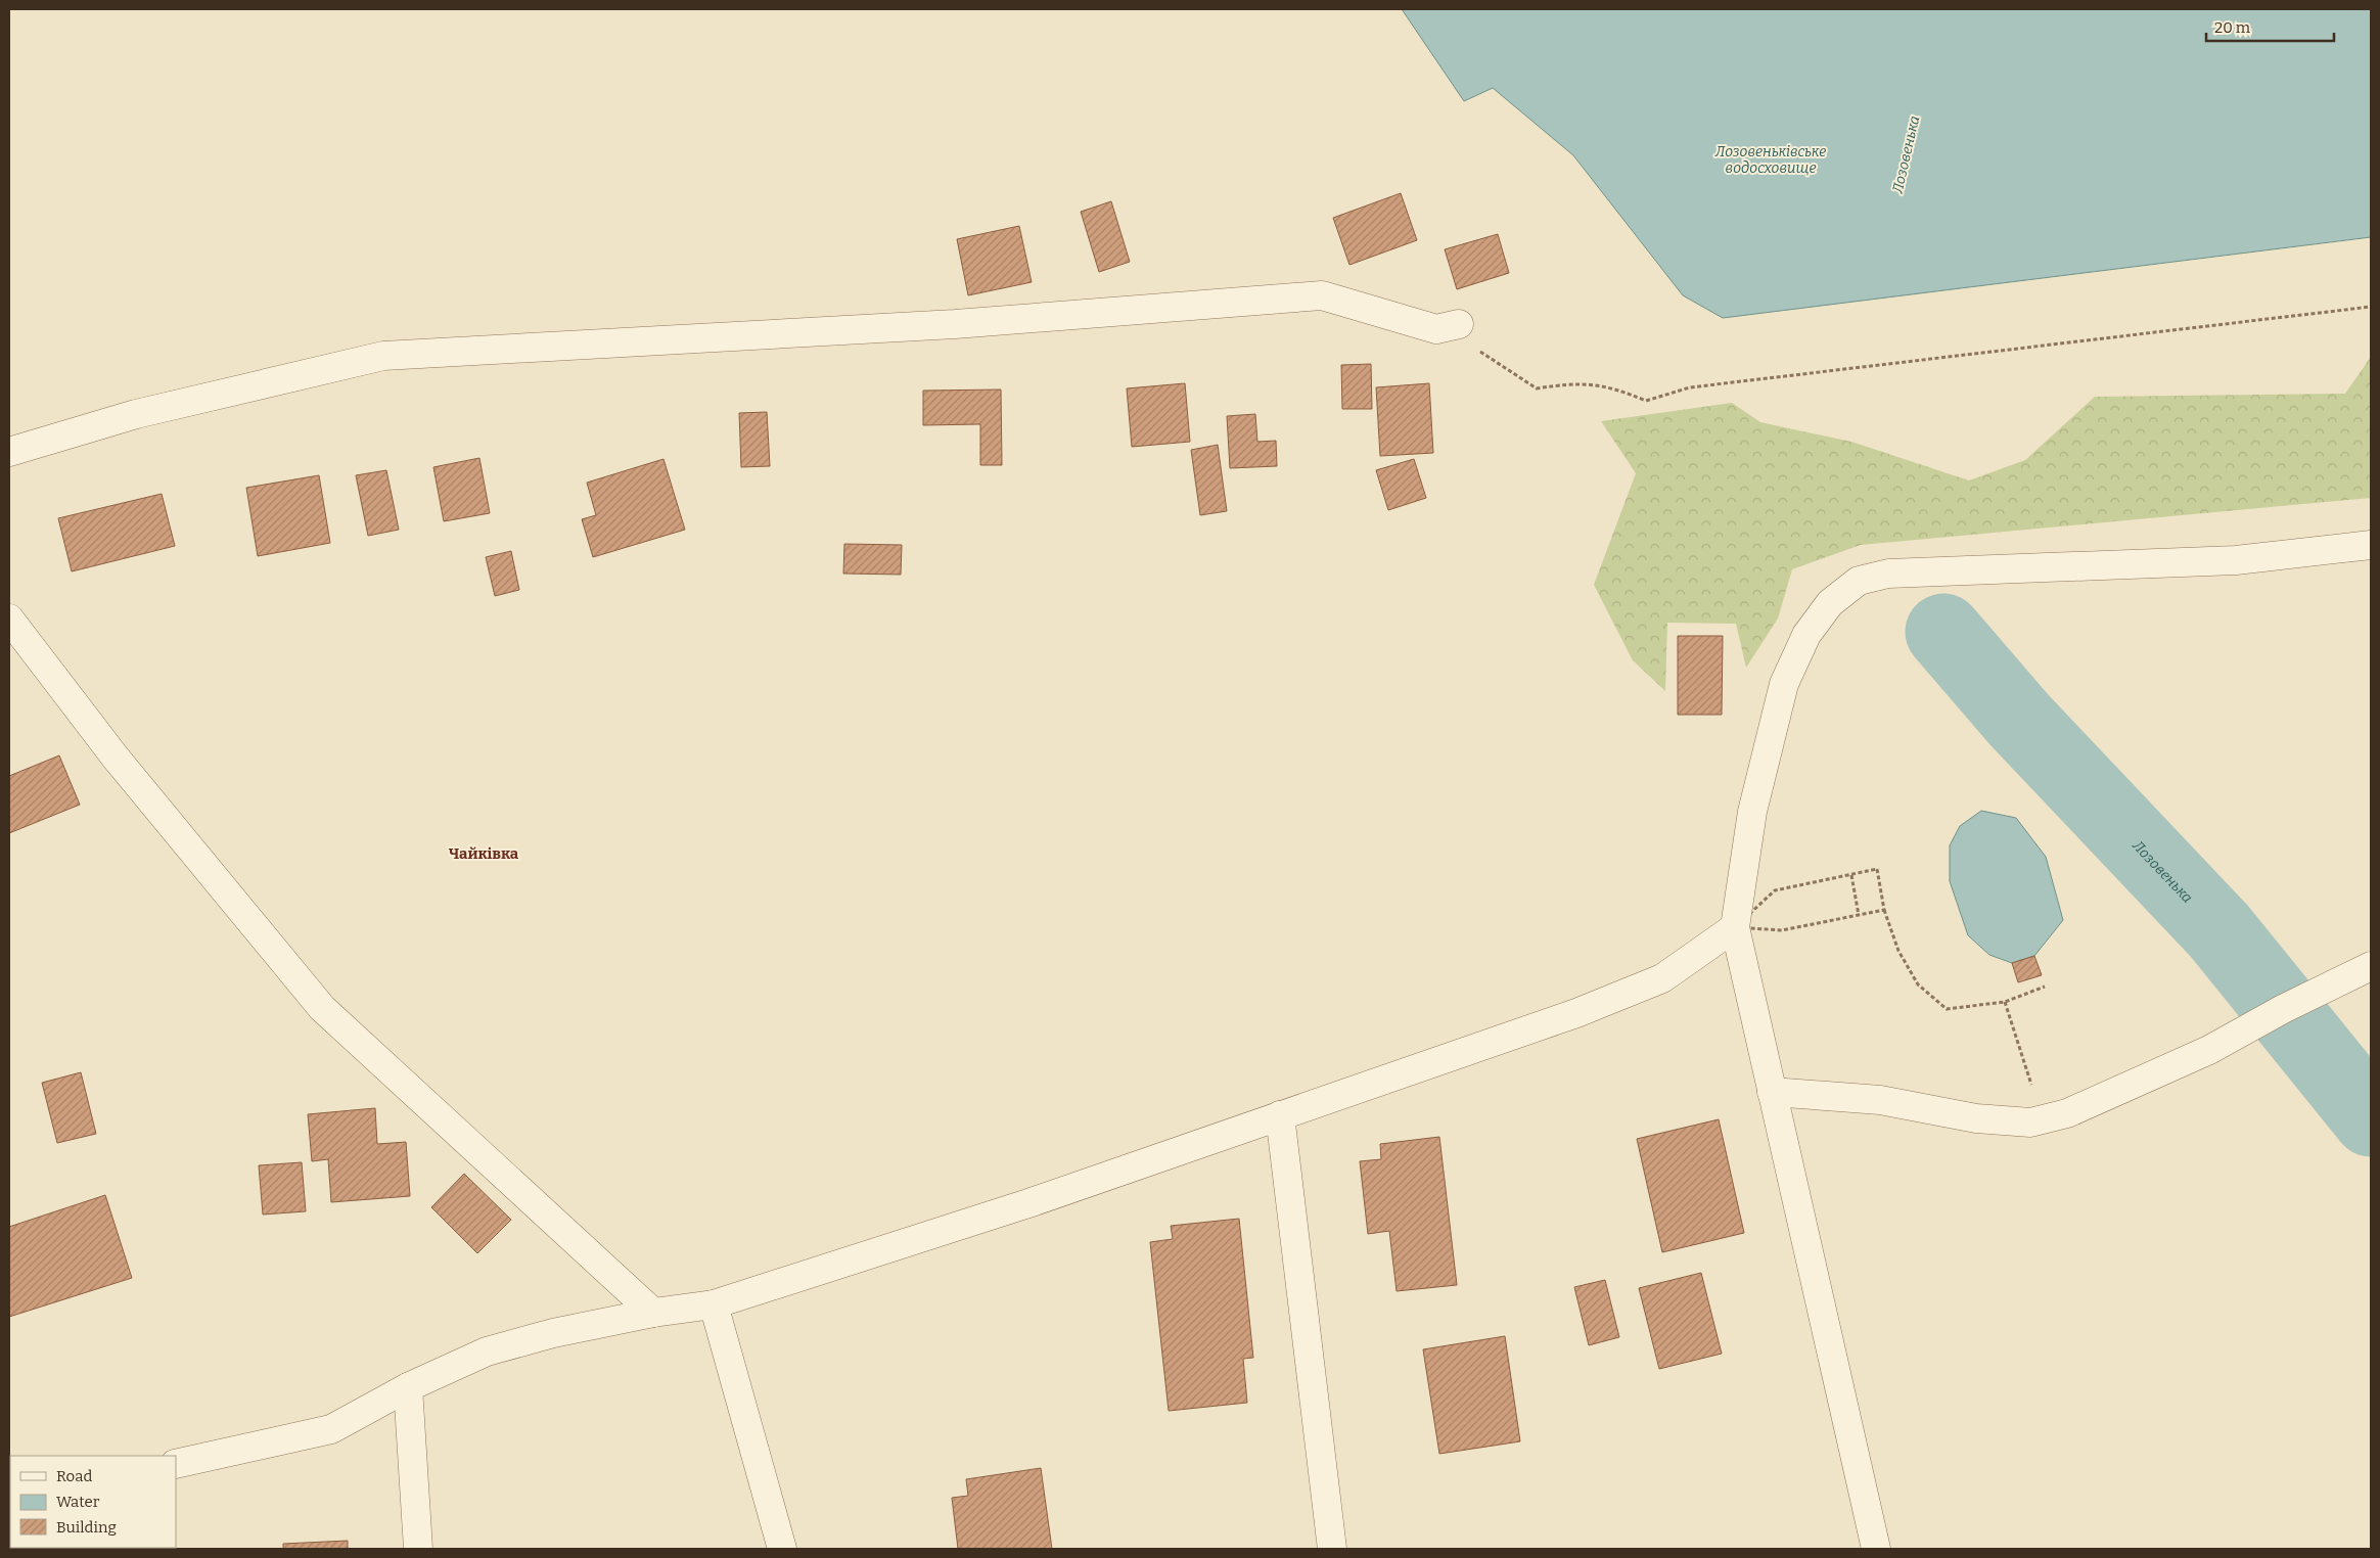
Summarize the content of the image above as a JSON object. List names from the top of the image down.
{
  "districts": ["Чайківка"],
  "water": ["Лозовеньківське водосховище", "Лозовенька"],
  "legend": ["Road", "Water", "Building"],
  "scale_bar": "20 m"
}
